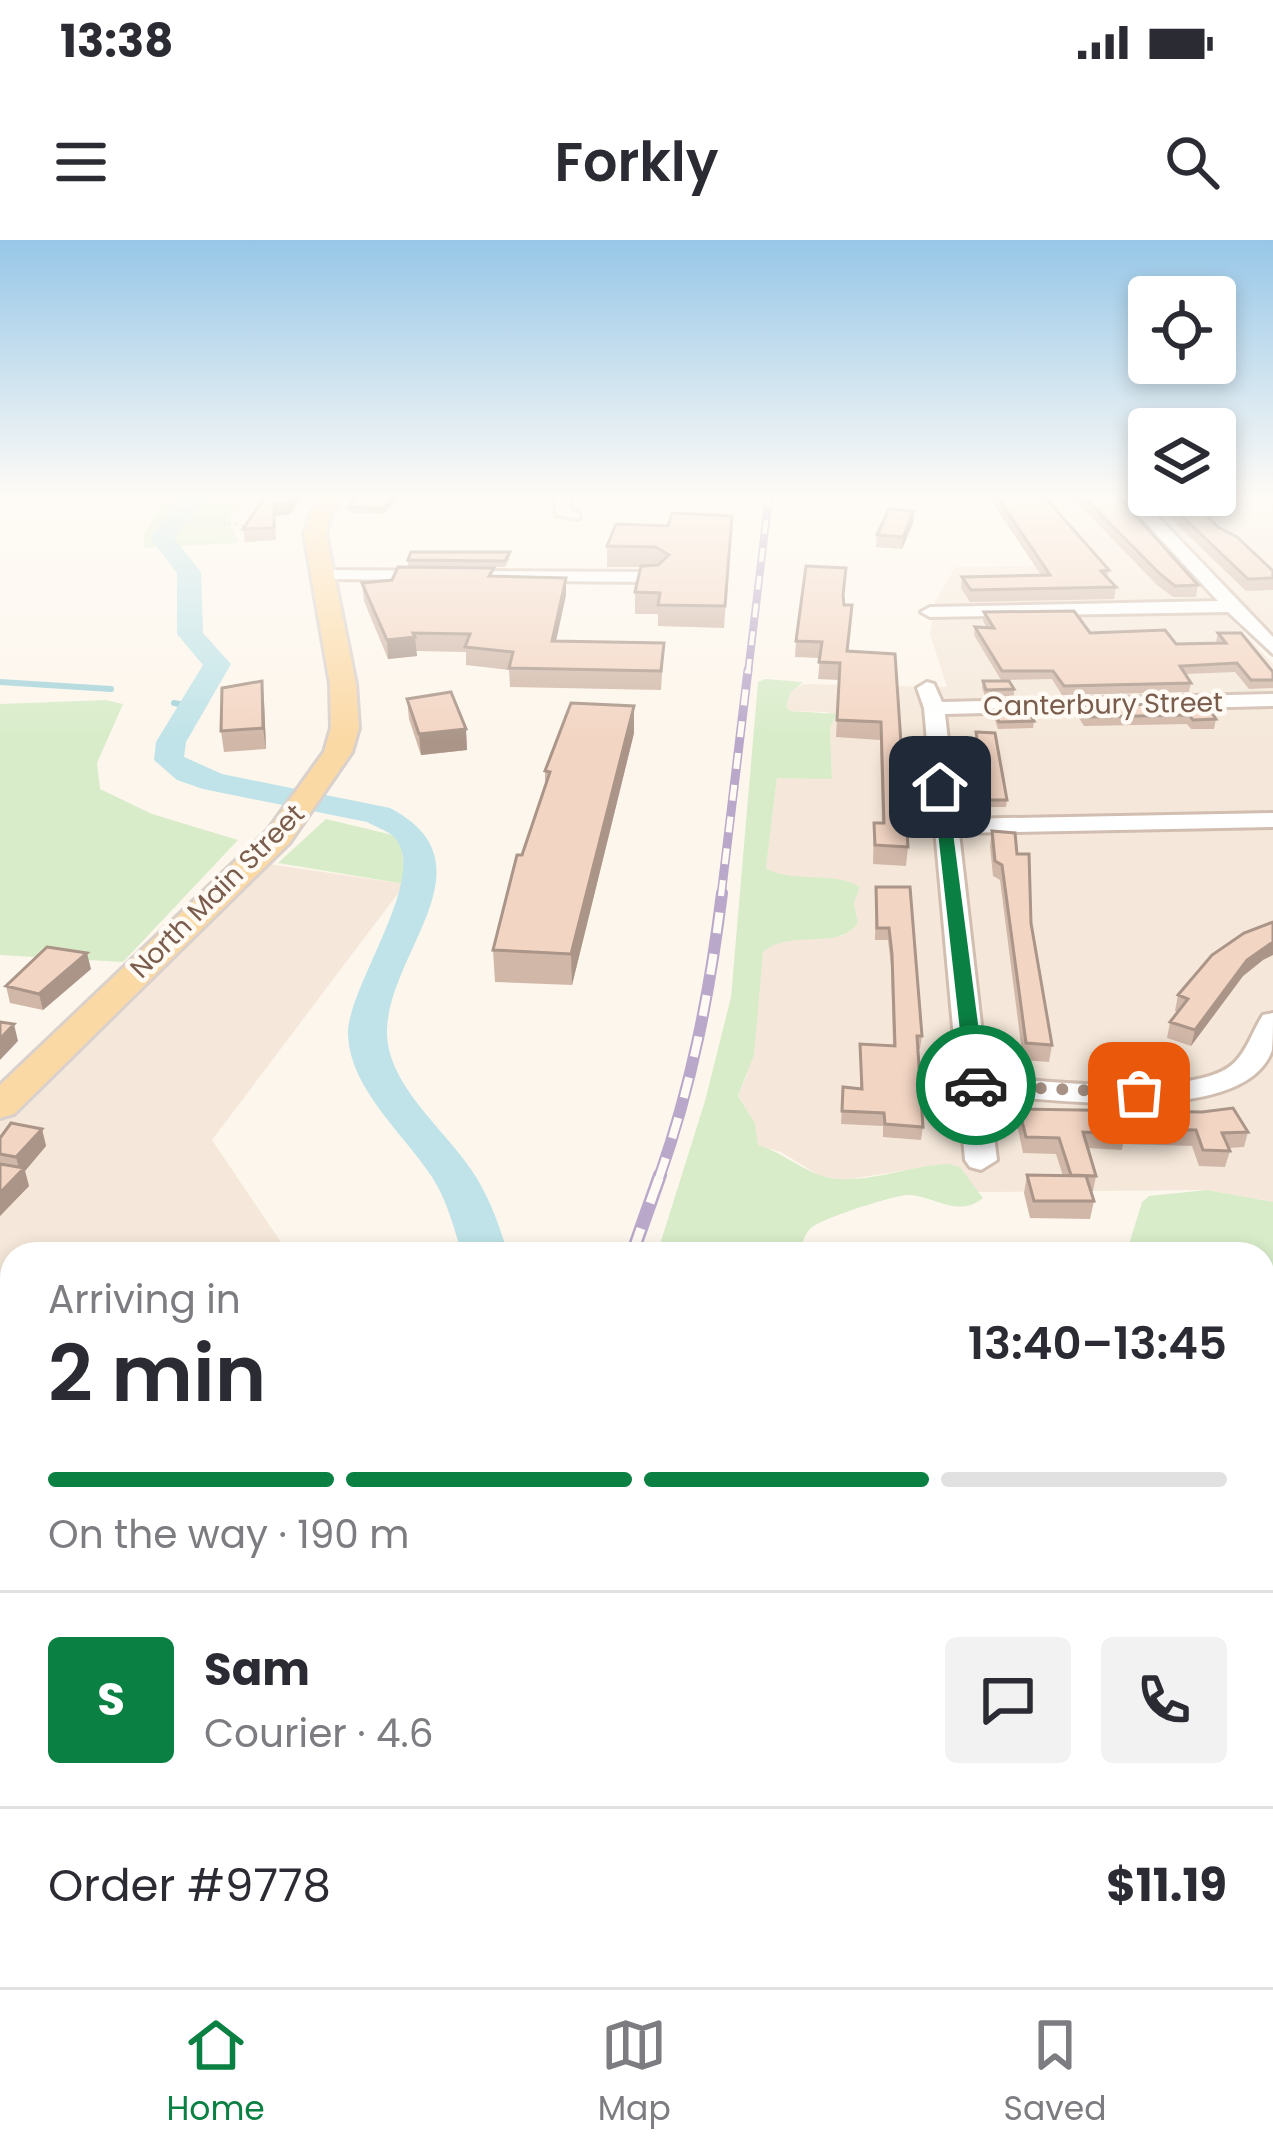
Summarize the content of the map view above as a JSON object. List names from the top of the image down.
{
  "streets": {
    "main road": ["North Main Street"],
    "street": ["Canterbury Street"]
  },
  "page": {
    "status": "13:38",
    "header": "Forkly",
    "heading": ["2 min", "Arriving in", "13:40–13:45"],
    "panel": [
      "Sam",
      "Courier · 4.6",
      "Order #9778",
      "$11.19"
    ],
    "bar": "On the way · 190 m",
    "round": "S",
    "tabs": ["Home", "Map", "Saved"]
  }
}
